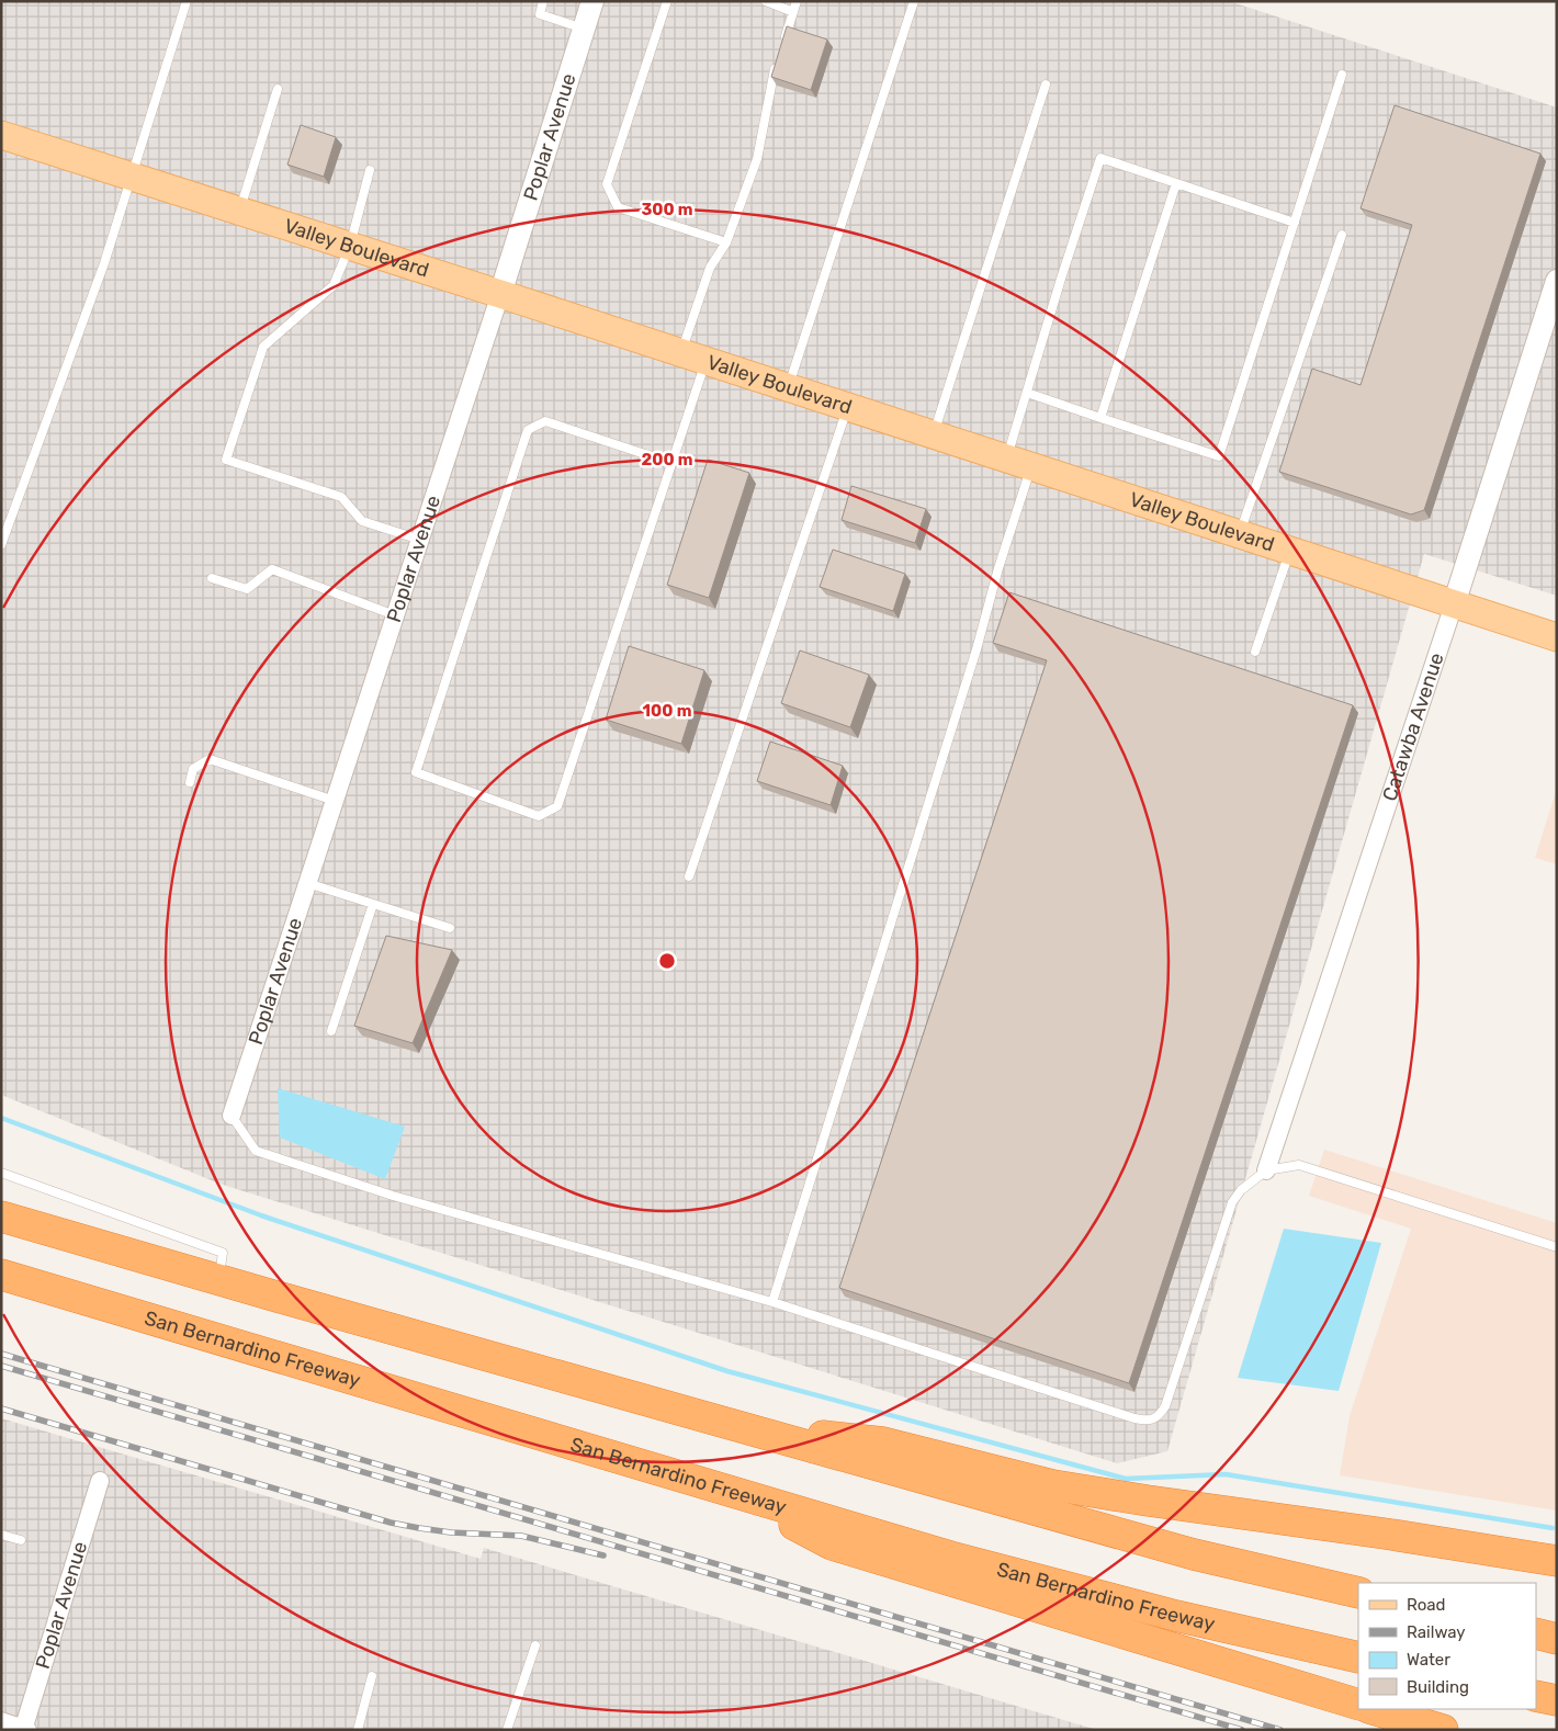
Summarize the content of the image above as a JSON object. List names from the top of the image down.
{
  "streets": {
    "highway": ["San Bernardino Freeway"],
    "main road": ["Valley Boulevard"],
    "street": ["Poplar Avenue", "Catawba Avenue"]
  },
  "crossings": [
    ["Poplar Avenue", "Valley Boulevard"],
    ["Valley Boulevard", "Catawba Avenue"]
  ],
  "legend": [
    "Road",
    "Railway",
    "Water",
    "Building"
  ],
  "rings": ["300 m", "200 m", "100 m"]
}
